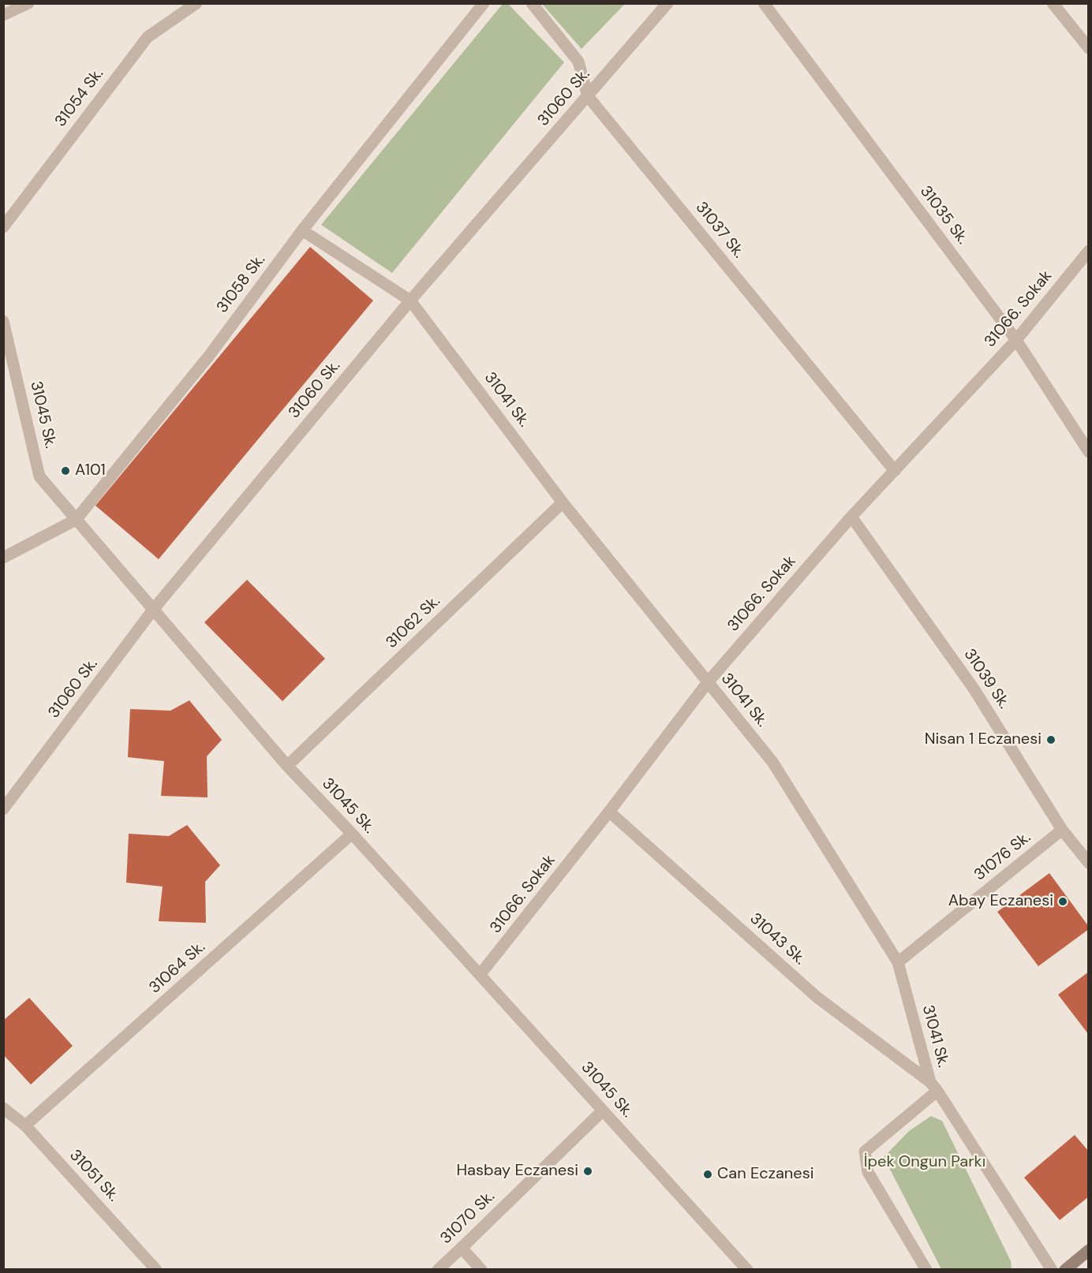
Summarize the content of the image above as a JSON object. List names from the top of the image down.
{
  "streets": {
    "street": [
      "31054 Sk.",
      "31060 Sk.",
      "31035 Sk.",
      "31037 Sk.",
      "31058 Sk.",
      "31066. Sokak",
      "31041 Sk.",
      "31045 Sk.",
      "31062 Sk.",
      "31039 Sk.",
      "31076 Sk.",
      "31043 Sk.",
      "31064 Sk.",
      "31051 Sk.",
      "31070 Sk."
    ]
  },
  "crossings": [
    ["31060 Sk.", "31037 Sk."],
    ["31060 Sk.", "31041 Sk."],
    ["31060 Sk.", "31045 Sk."],
    ["31035 Sk.", "31066. Sokak"],
    ["31037 Sk.", "31066. Sokak"],
    ["31058 Sk.", "31041 Sk."],
    ["31058 Sk.", "31045 Sk."],
    ["31066. Sokak", "31041 Sk."],
    ["31066. Sokak", "31045 Sk."],
    ["31066. Sokak", "31039 Sk."],
    ["31066. Sokak", "31043 Sk."],
    ["31041 Sk.", "31062 Sk."],
    ["31041 Sk.", "31076 Sk."],
    ["31041 Sk.", "31043 Sk."],
    ["31045 Sk.", "31062 Sk."],
    ["31045 Sk.", "31064 Sk."],
    ["31045 Sk.", "31070 Sk."],
    ["31039 Sk.", "31076 Sk."],
    ["31064 Sk.", "31051 Sk."]
  ],
  "parks": ["İpek Ongun Parkı"],
  "places": [
    "A101",
    "Nisan 1 Eczanesi",
    "Abay Eczanesi",
    "Hasbay Eczanesi",
    "Can Eczanesi"
  ]
}
